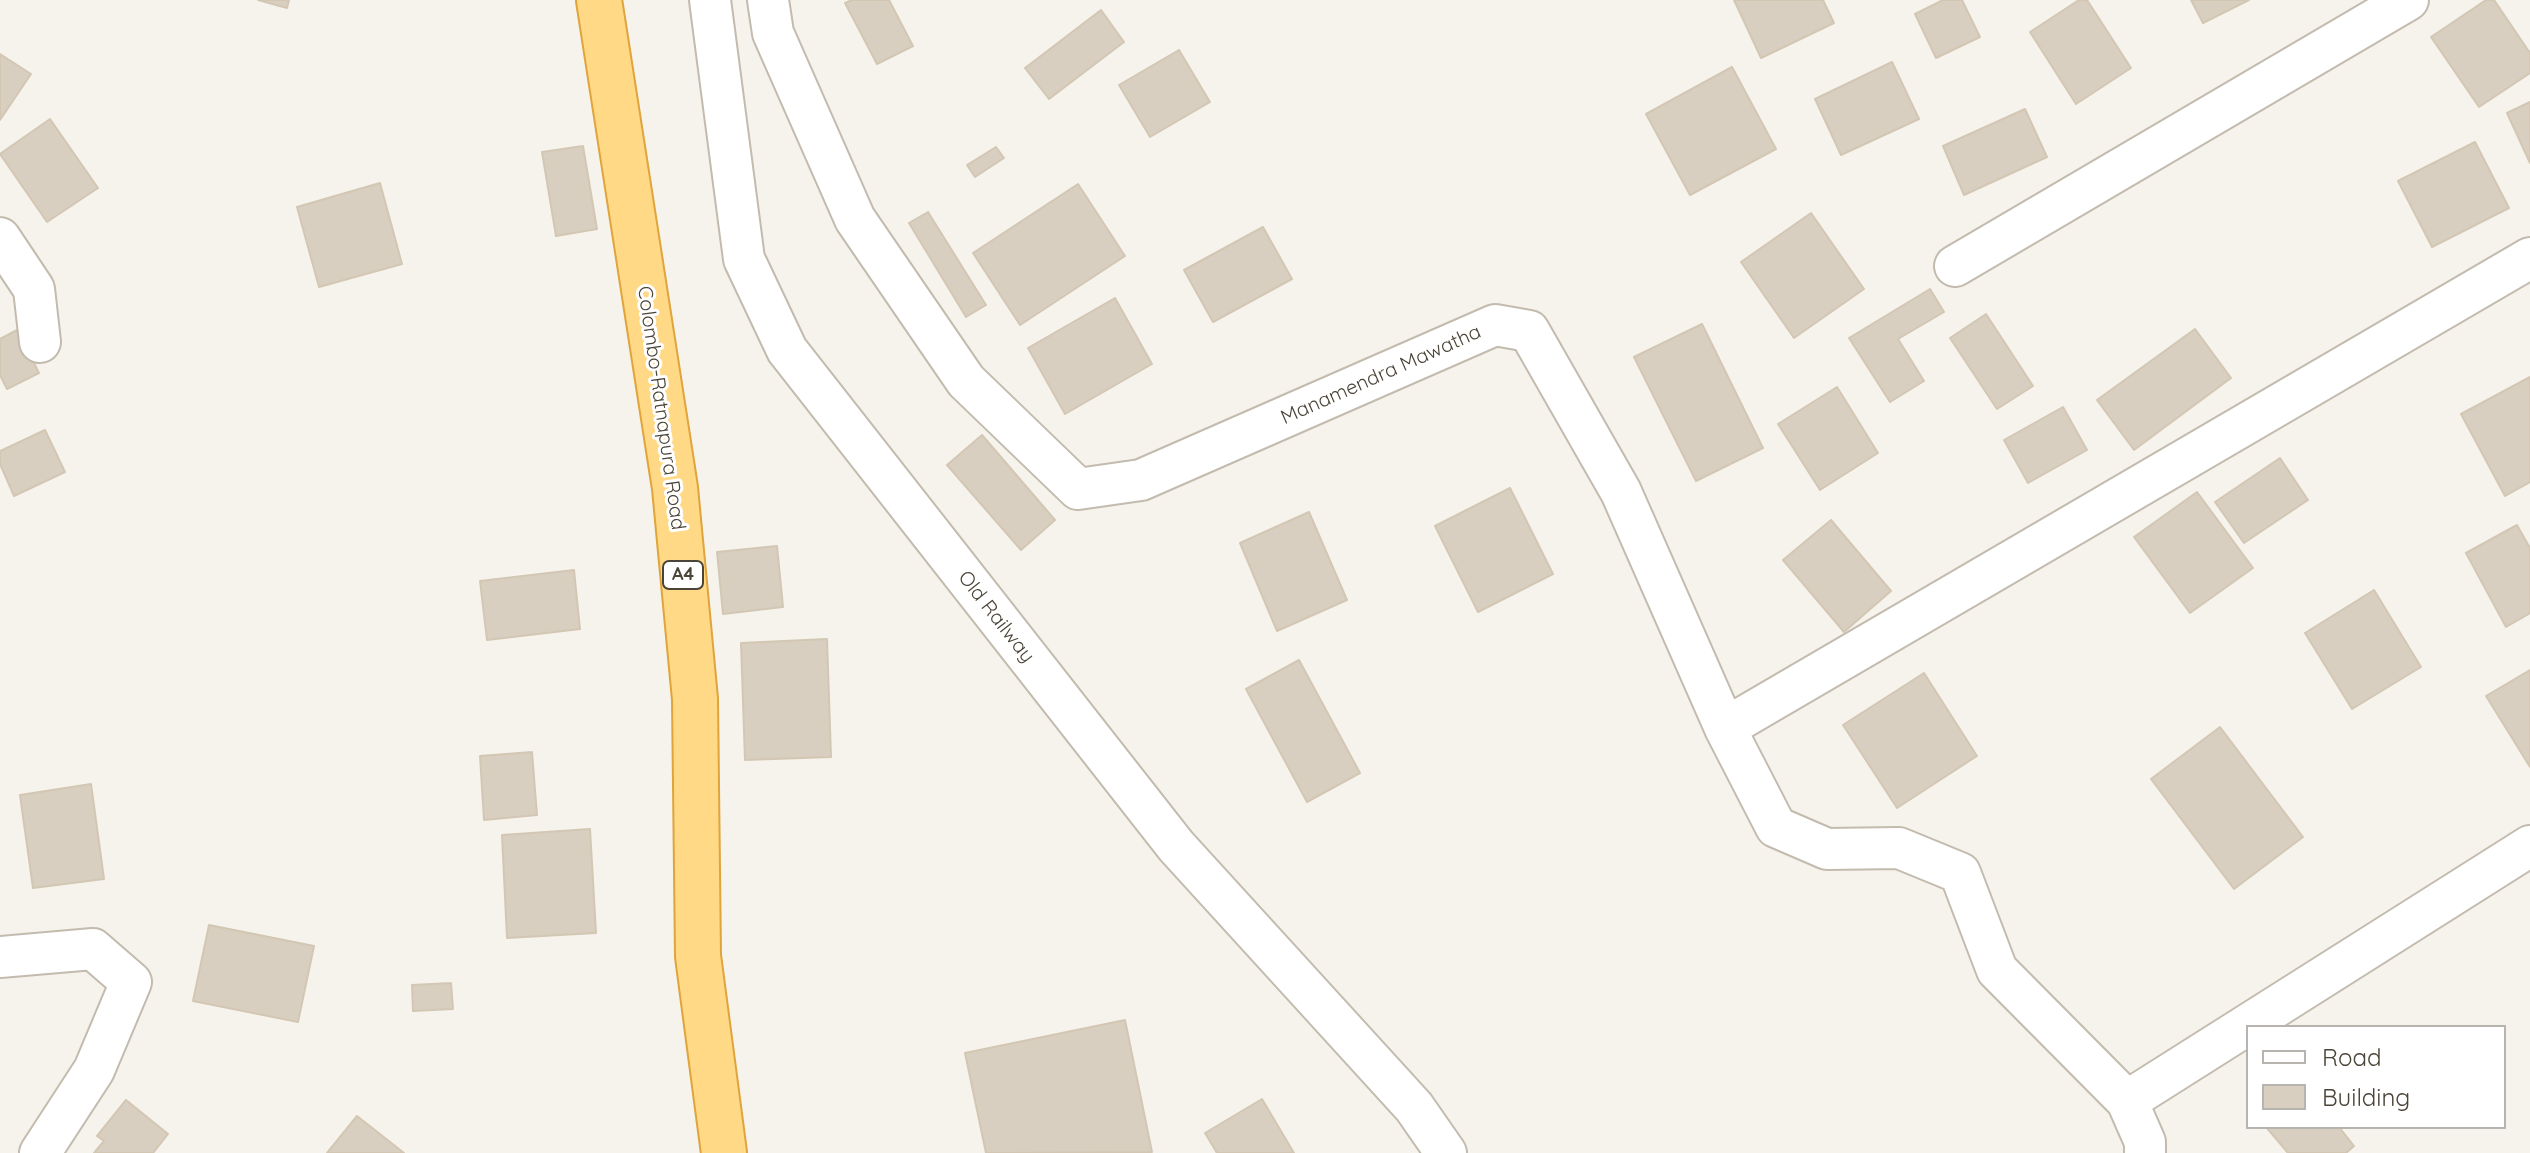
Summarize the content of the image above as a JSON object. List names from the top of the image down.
{
  "streets": {
    "highway": ["Colombo-Ratnapura Road", "A4"],
    "street": ["Manamendra Mawatha", "Old Railway"]
  },
  "legend": ["Road", "Building"]
}
